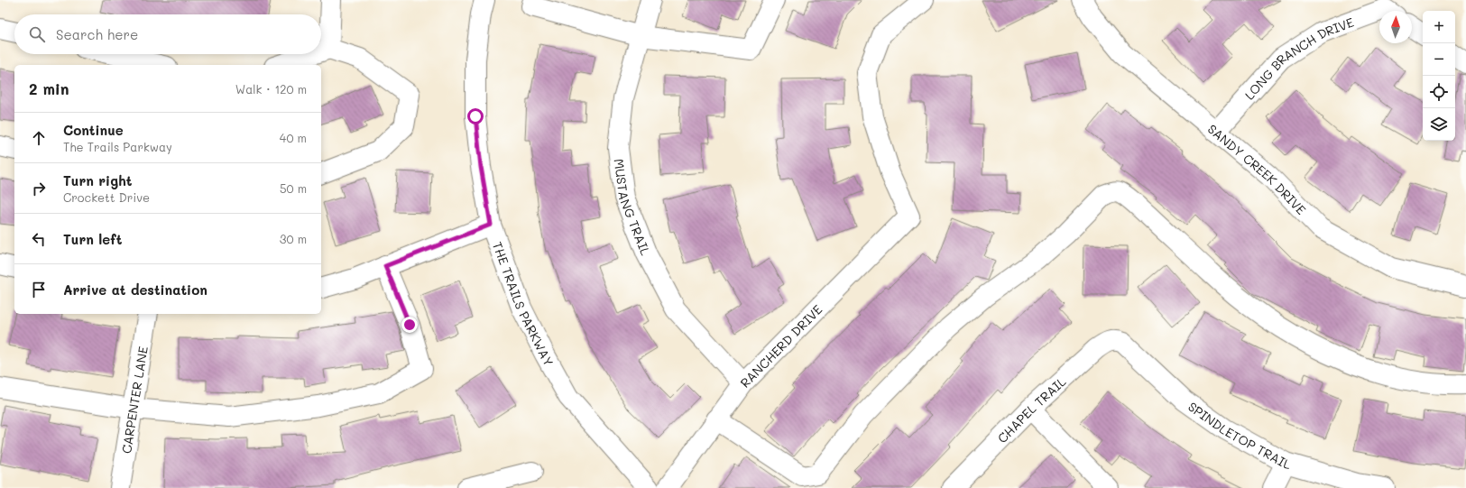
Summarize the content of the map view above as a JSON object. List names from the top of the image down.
{
  "streets": {
    "street": [
      "LONG BRANCH DRIVE",
      "SANDY CREEK DRIVE",
      "MUSTANG TRAIL",
      "THE TRAILS PARKWAY",
      "RANCHERD DRIVE",
      "CARPENTER LANE",
      "CHAPEL TRAIL",
      "SPINDLETOP TRAIL"
    ]
  },
  "crossings": [
    ["LONG BRANCH DRIVE", "SANDY CREEK DRIVE"],
    ["MUSTANG TRAIL", "RANCHERD DRIVE"],
    ["CHAPEL TRAIL", "SPINDLETOP TRAIL"]
  ],
  "north": "top",
  "page": {
    "map_buttons": ["+", "−"],
    "search": "Search here",
    "heading": ["2 min", "Walk · 120 m"],
    "list": [
      ["Continue", "The Trails Parkway", "40 m"],
      ["Turn right", "Crockett Drive", "50 m"],
      ["Turn left", "30 m"],
      "Arrive at destination"
    ]
  }
}
